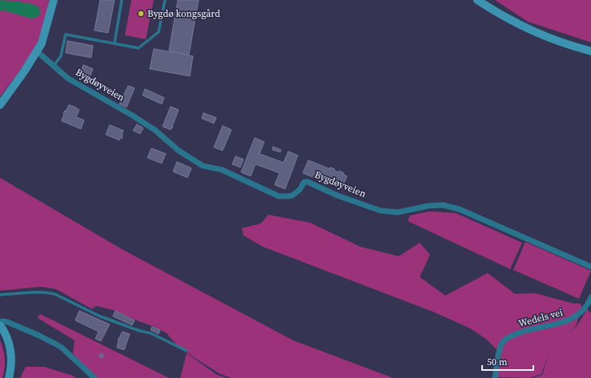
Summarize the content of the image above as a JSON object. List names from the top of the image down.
{
  "streets": {
    "street": ["Bygdøyveien", "Wedels vei"]
  },
  "places": ["Bygdø kongsgård"],
  "scale_bar": "50 m"
}
